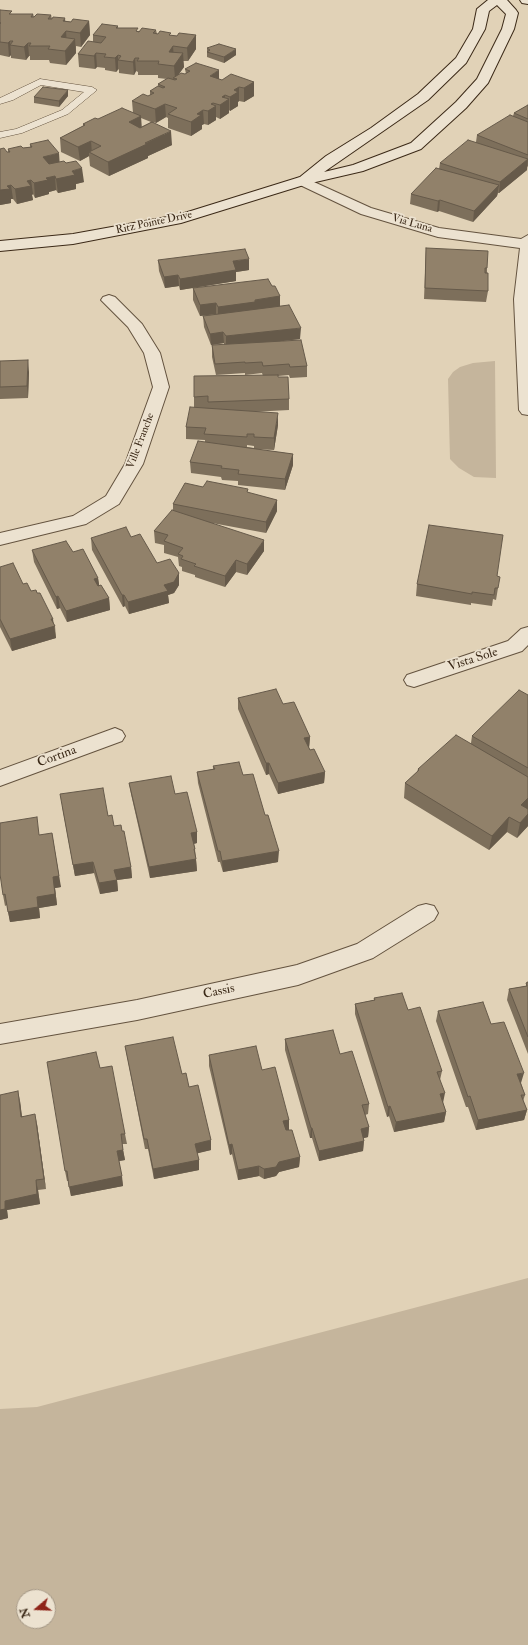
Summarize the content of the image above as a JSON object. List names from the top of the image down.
{
  "streets": {
    "street": [
      "Ritz Pointe Drive",
      "Via Luna",
      "Ville Franche",
      "Vista Sole",
      "Cortina",
      "Cassis"
    ]
  },
  "crossings": [
    ["Ritz Pointe Drive", "Via Luna"]
  ],
  "north": "left"
}
